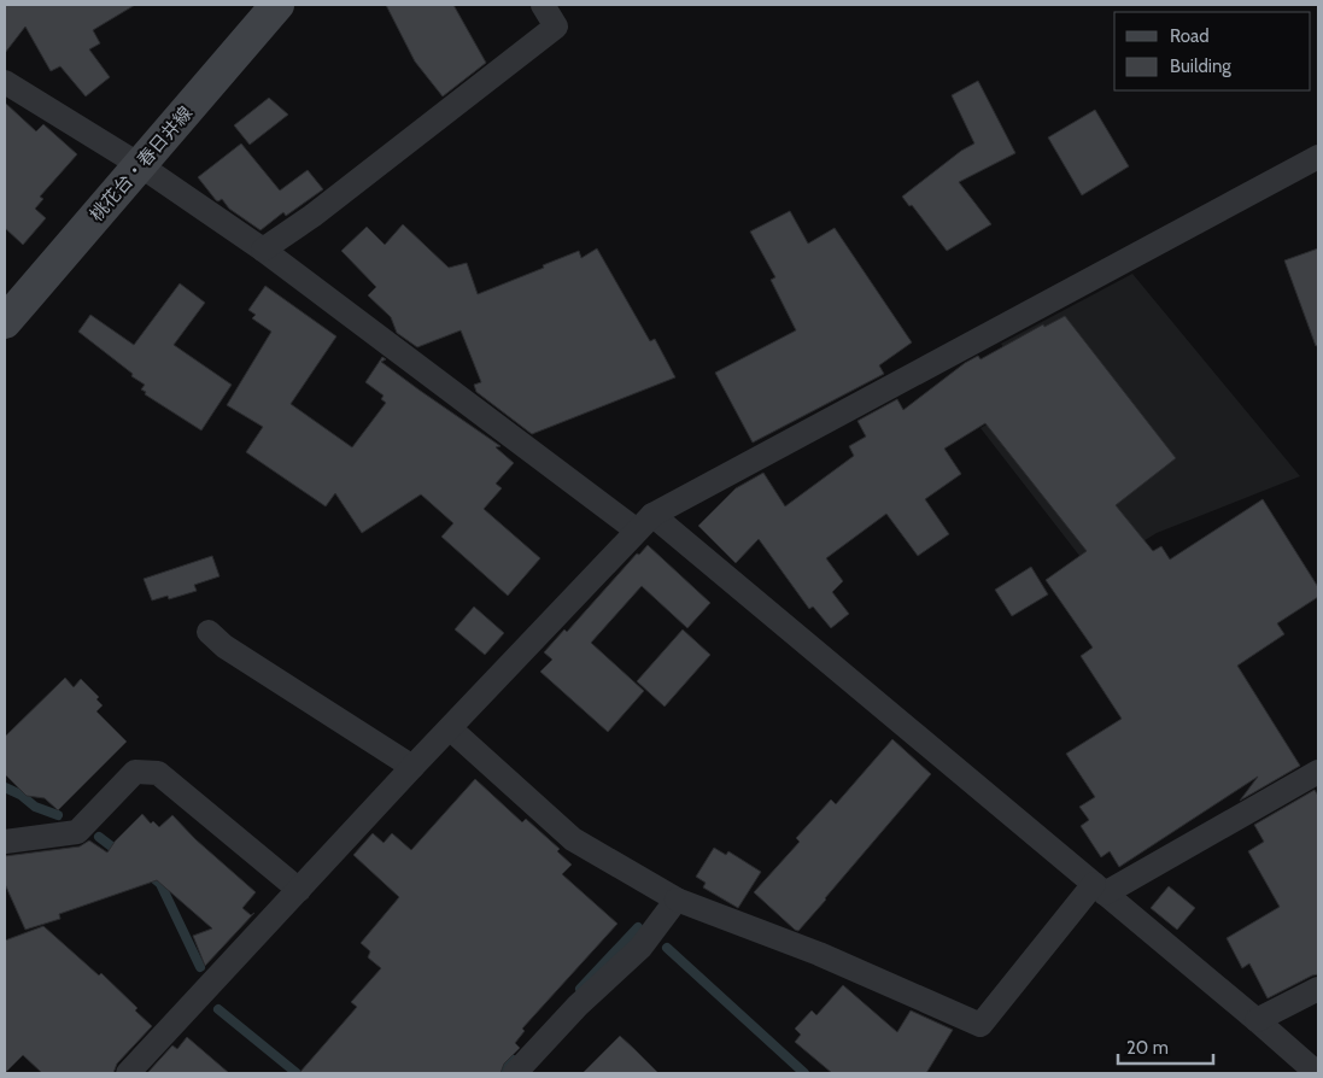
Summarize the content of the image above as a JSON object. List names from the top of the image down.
{
  "streets": {
    "street": ["桃花台・春日井線"]
  },
  "legend": ["Road", "Building"],
  "scale_bar": "20 m"
}
